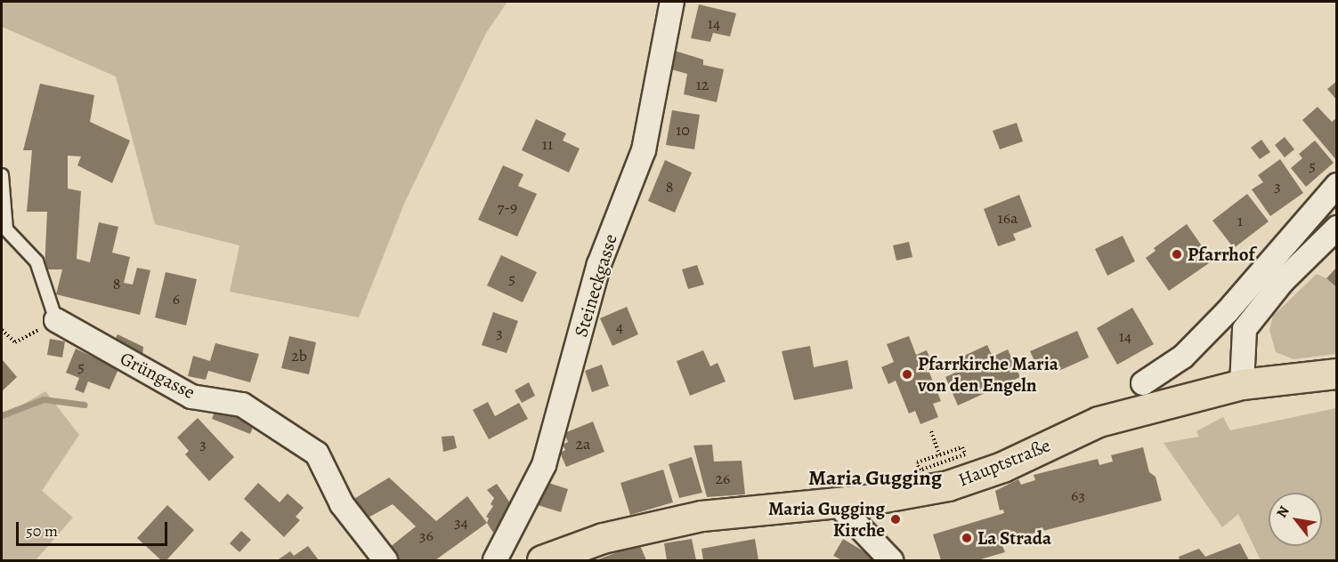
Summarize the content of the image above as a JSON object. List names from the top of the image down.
{
  "streets": {
    "main road": ["Hauptstraße"],
    "street": ["Steineckgasse", "Grüngasse"]
  },
  "districts": ["Maria Gugging"],
  "places": [
    "Pfarrhof",
    "Pfarrkirche Maria von den Engeln",
    "Maria Gugging Kirche",
    "La Strada"
  ],
  "house_numbers": [
    "14",
    "12",
    "10",
    "11",
    "5",
    "3",
    "8",
    "7-9",
    "16a",
    "1",
    "5",
    "8",
    "6",
    "4",
    "3",
    "14",
    "2b",
    "5",
    "3",
    "2a",
    "26",
    "63",
    "34",
    "36"
  ],
  "scale_bar": "50 m",
  "north": "top left"
}
